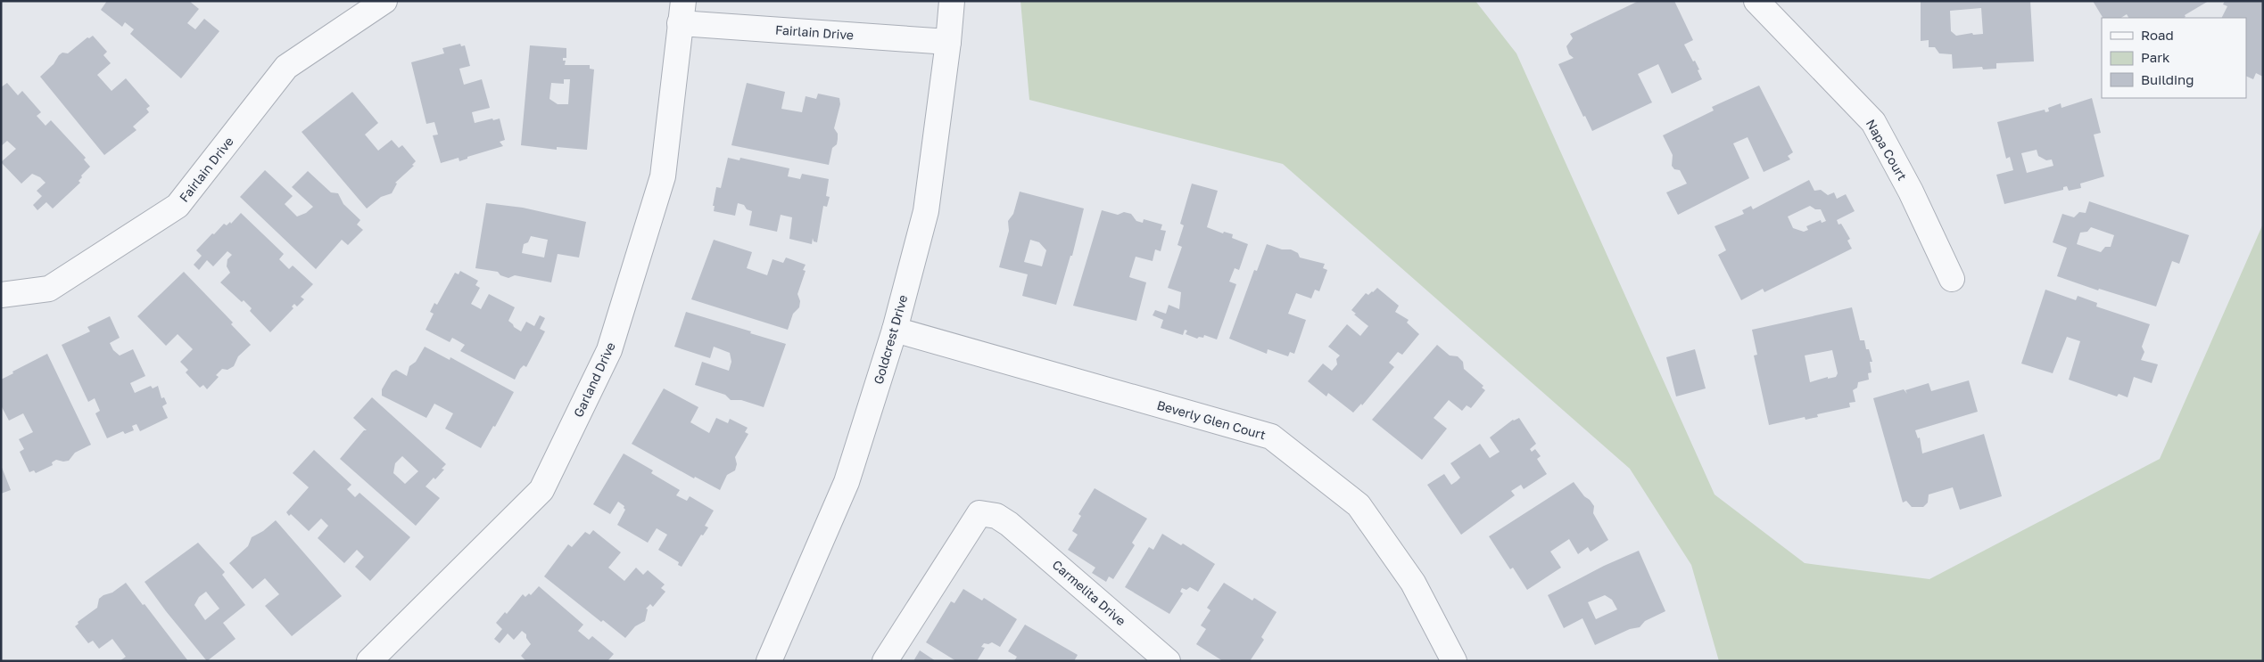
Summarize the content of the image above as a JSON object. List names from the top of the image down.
{
  "streets": {
    "street": [
      "Fairlain Drive",
      "Napa Court",
      "Goldcrest Drive",
      "Garland Drive",
      "Beverly Glen Court",
      "Carmelita Drive"
    ]
  },
  "crossings": [
    ["Fairlain Drive", "Goldcrest Drive"],
    ["Fairlain Drive", "Garland Drive"],
    ["Goldcrest Drive", "Beverly Glen Court"]
  ],
  "legend": ["Road", "Park", "Building"]
}
